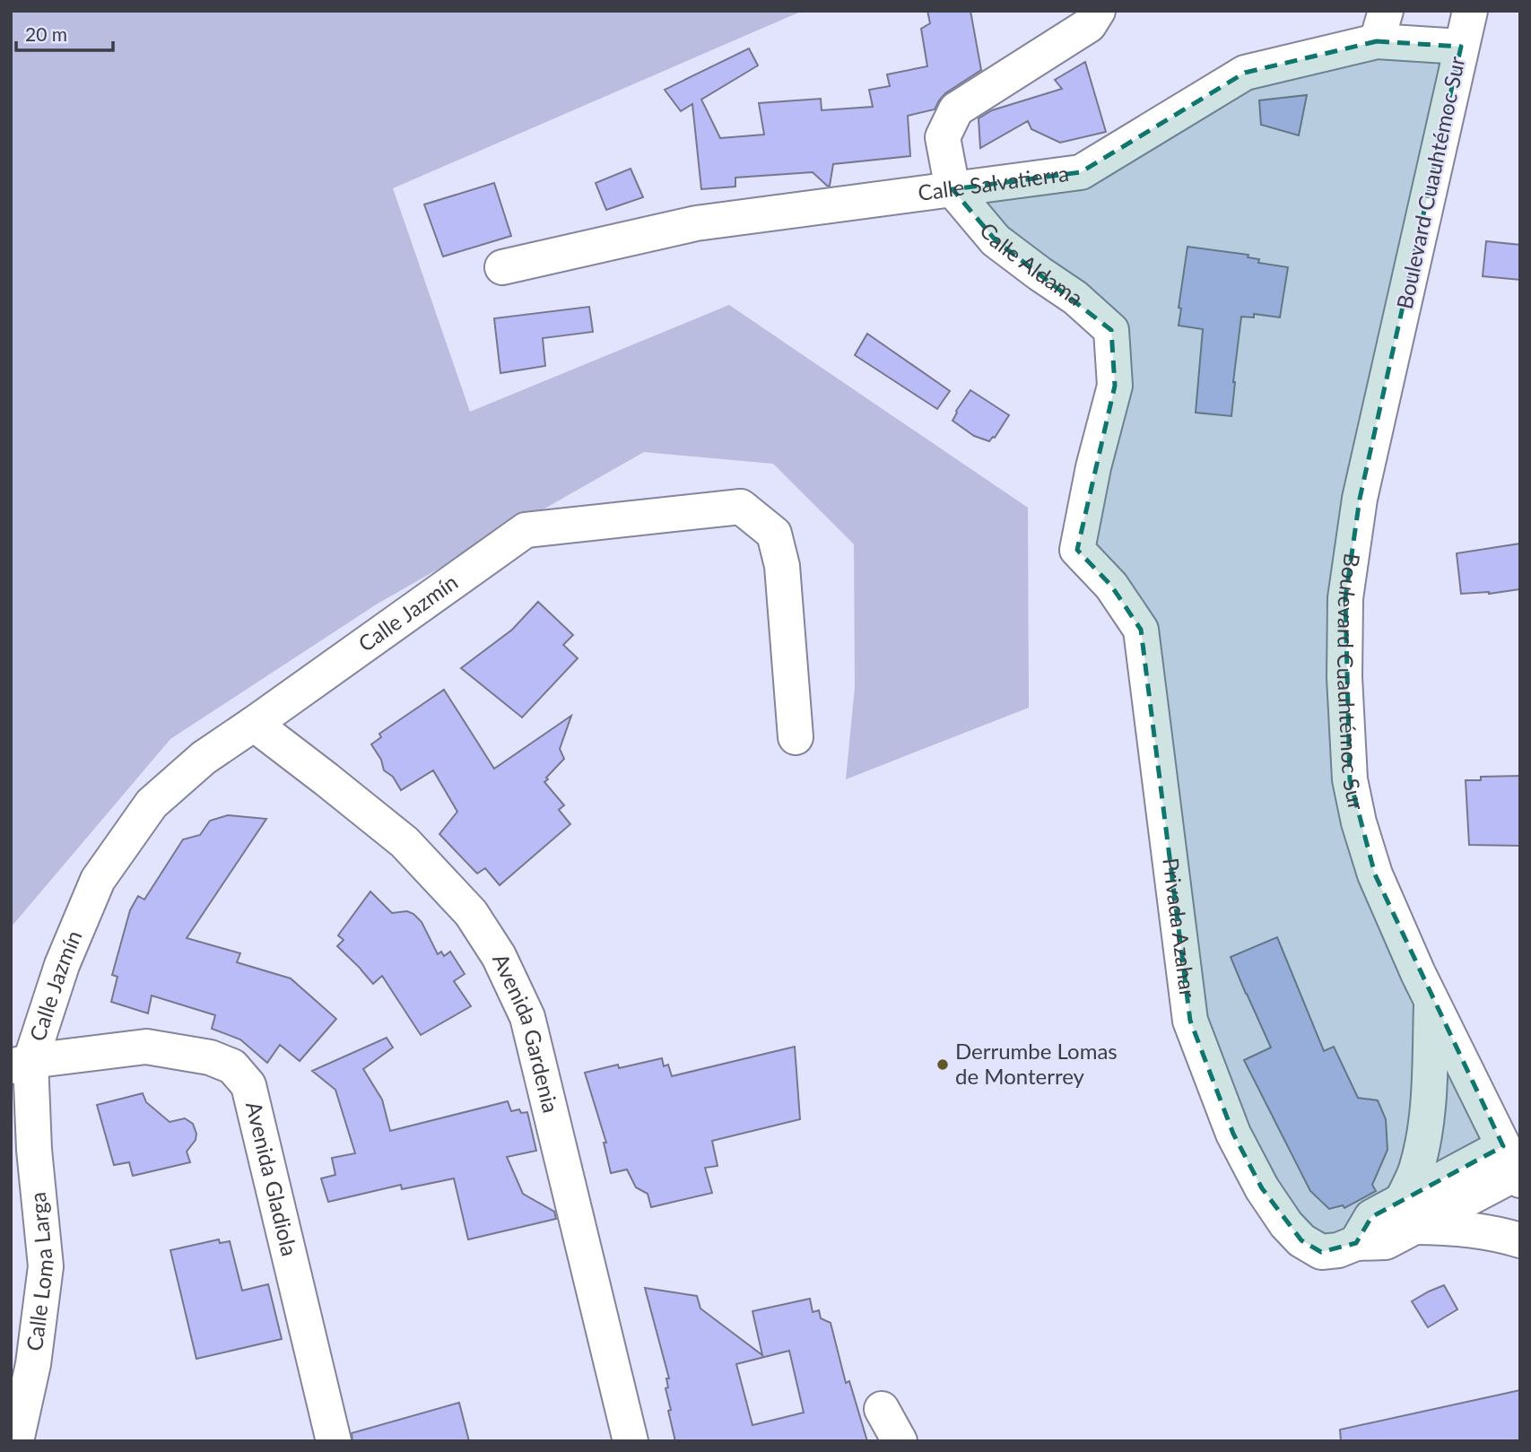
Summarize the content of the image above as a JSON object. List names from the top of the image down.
{
  "streets": {
    "street": [
      "Boulevard Cuauhtémoc Sur",
      "Calle Salvatierra",
      "Calle Aldama",
      "Calle Jazmín",
      "Privada Azahar",
      "Avenida Gardenia",
      "Avenida Gladiola",
      "Calle Loma Larga"
    ]
  },
  "crossings": [
    ["Boulevard Cuauhtémoc Sur", "Calle Salvatierra"],
    ["Boulevard Cuauhtémoc Sur", "Privada Azahar"],
    ["Calle Salvatierra", "Calle Aldama"],
    ["Calle Aldama", "Privada Azahar"],
    ["Calle Jazmín", "Avenida Gardenia"],
    ["Calle Jazmín", "Avenida Gladiola"],
    ["Calle Jazmín", "Calle Loma Larga"],
    ["Avenida Gladiola", "Calle Loma Larga"]
  ],
  "places": ["Derrumbe Lomas de Monterrey"],
  "scale_bar": "20 m"
}
